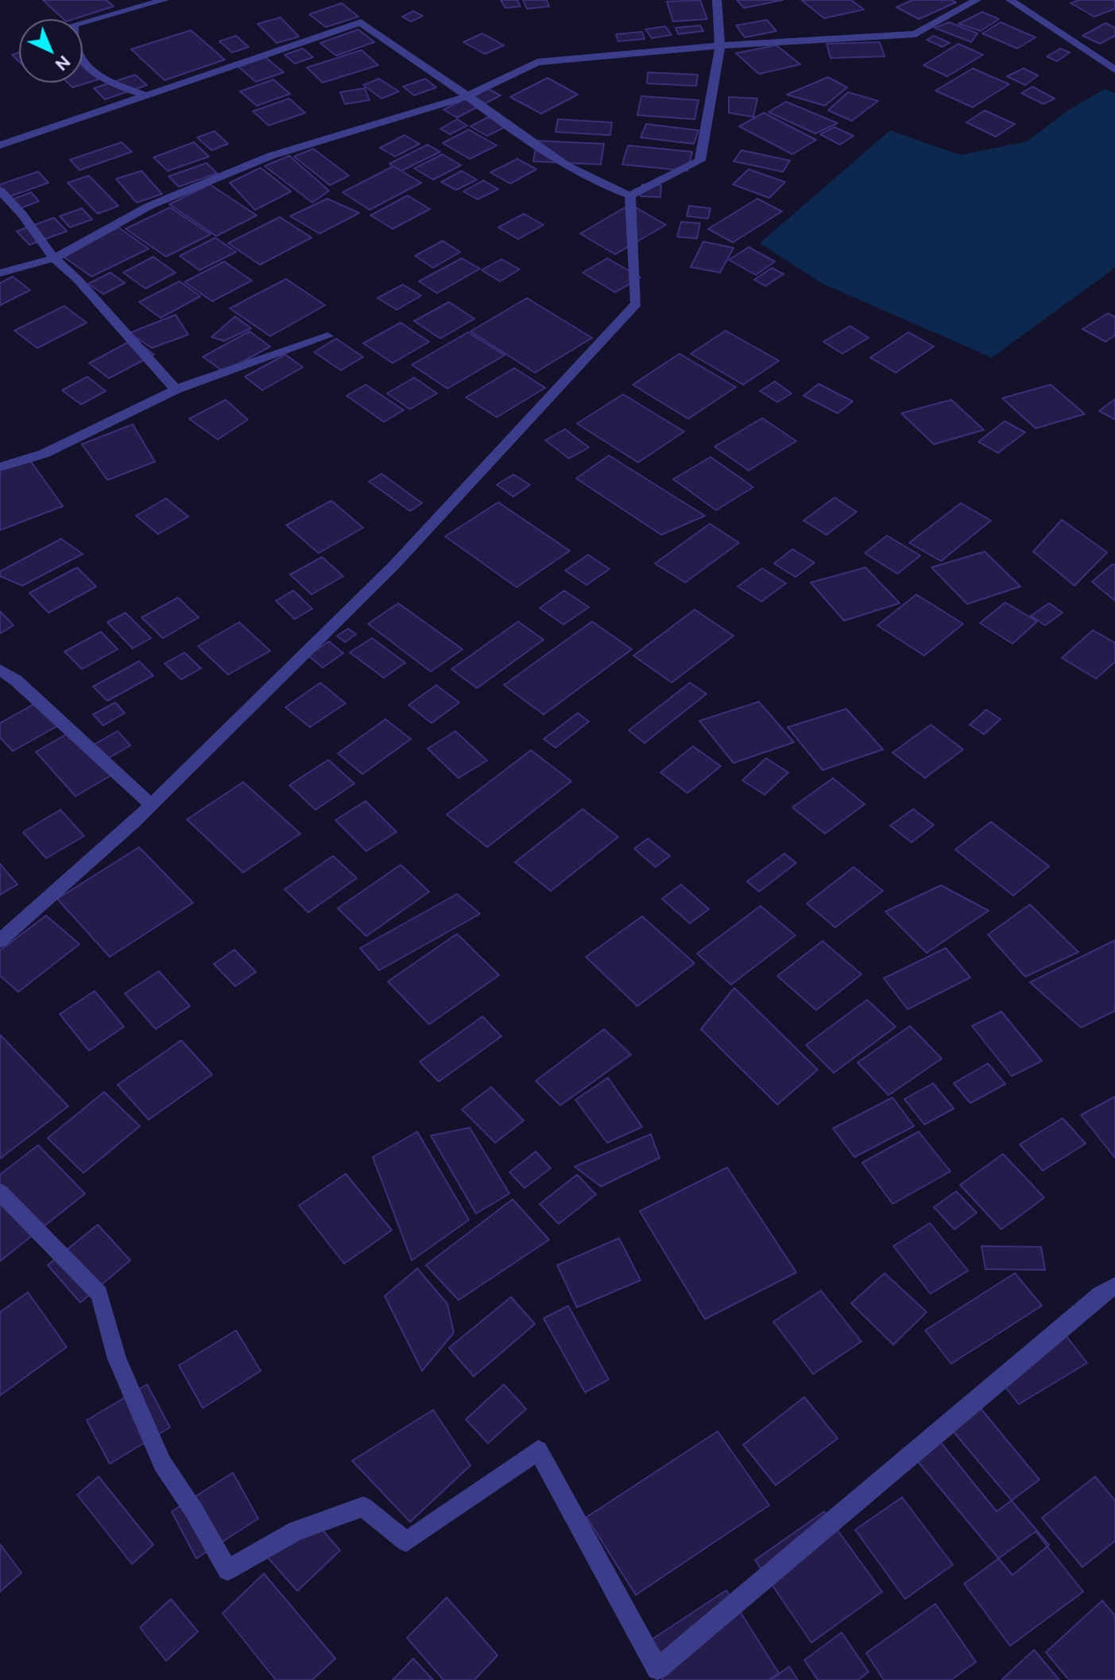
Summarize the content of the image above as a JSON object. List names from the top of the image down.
{
  "north": "bottom right"
}
